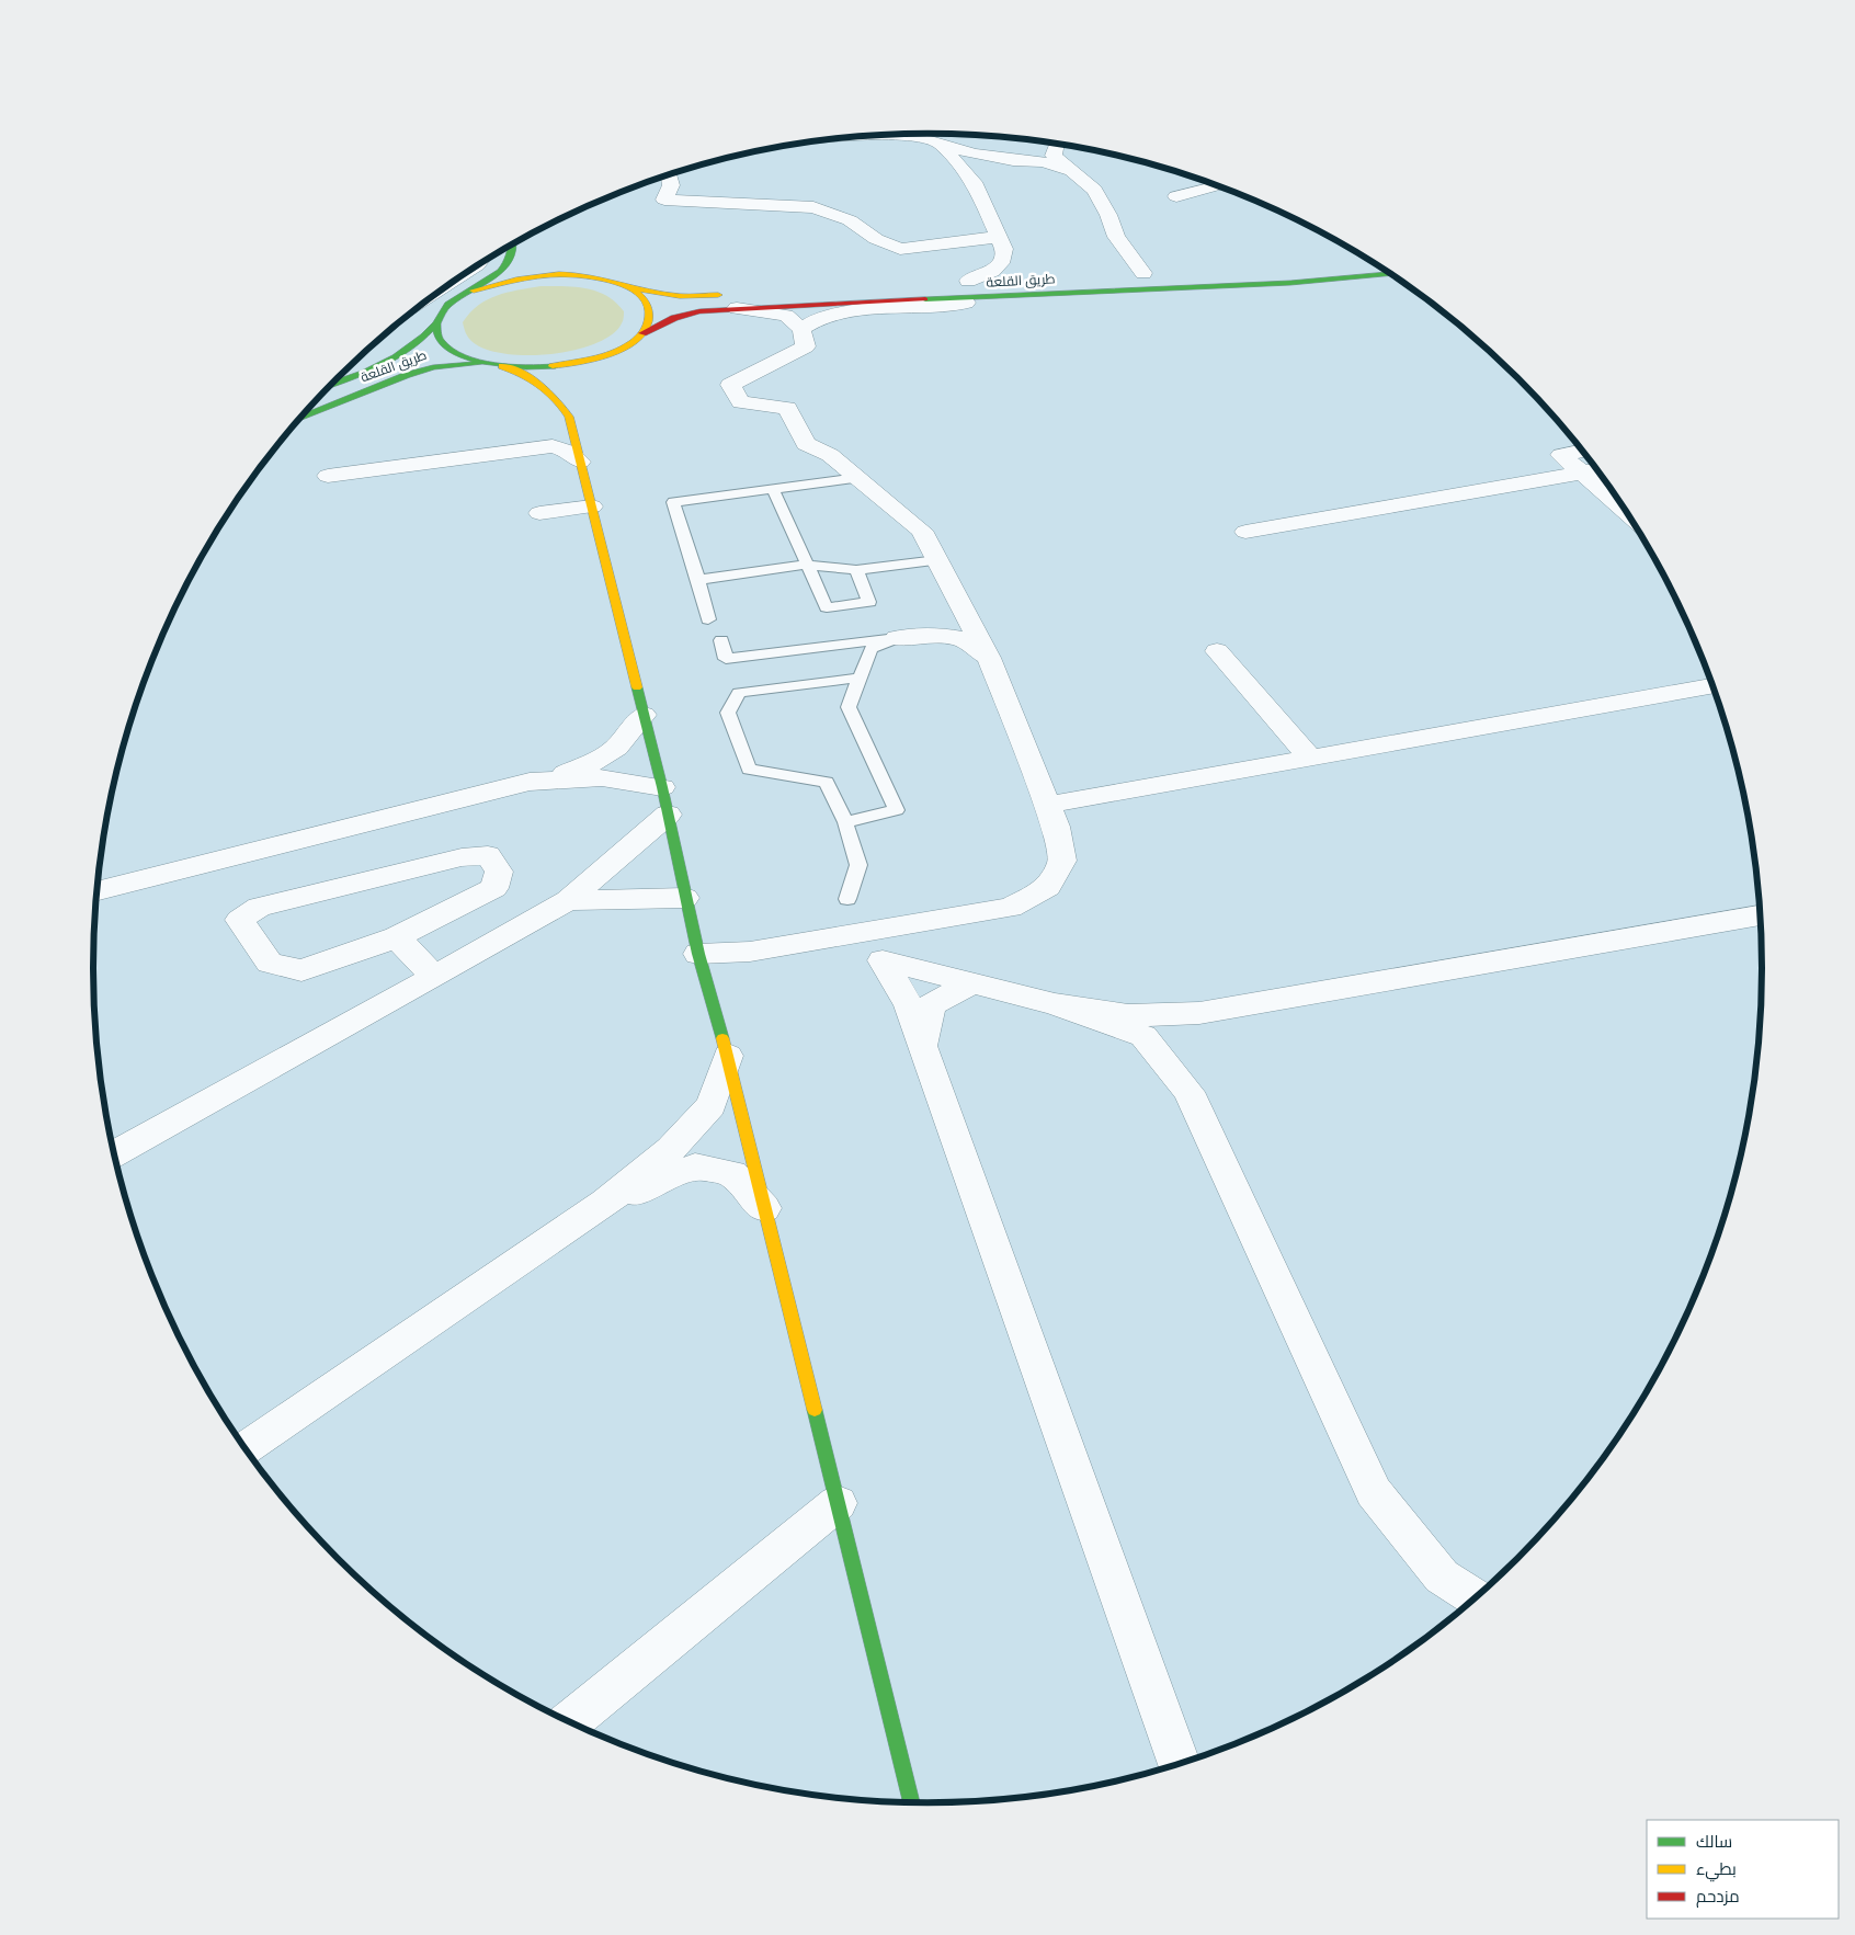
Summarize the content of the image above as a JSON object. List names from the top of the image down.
{
  "streets": {
    "main road": ["طريق القلعة"]
  },
  "legend": ["سالك", "بطيء", "مزدحم"]
}
